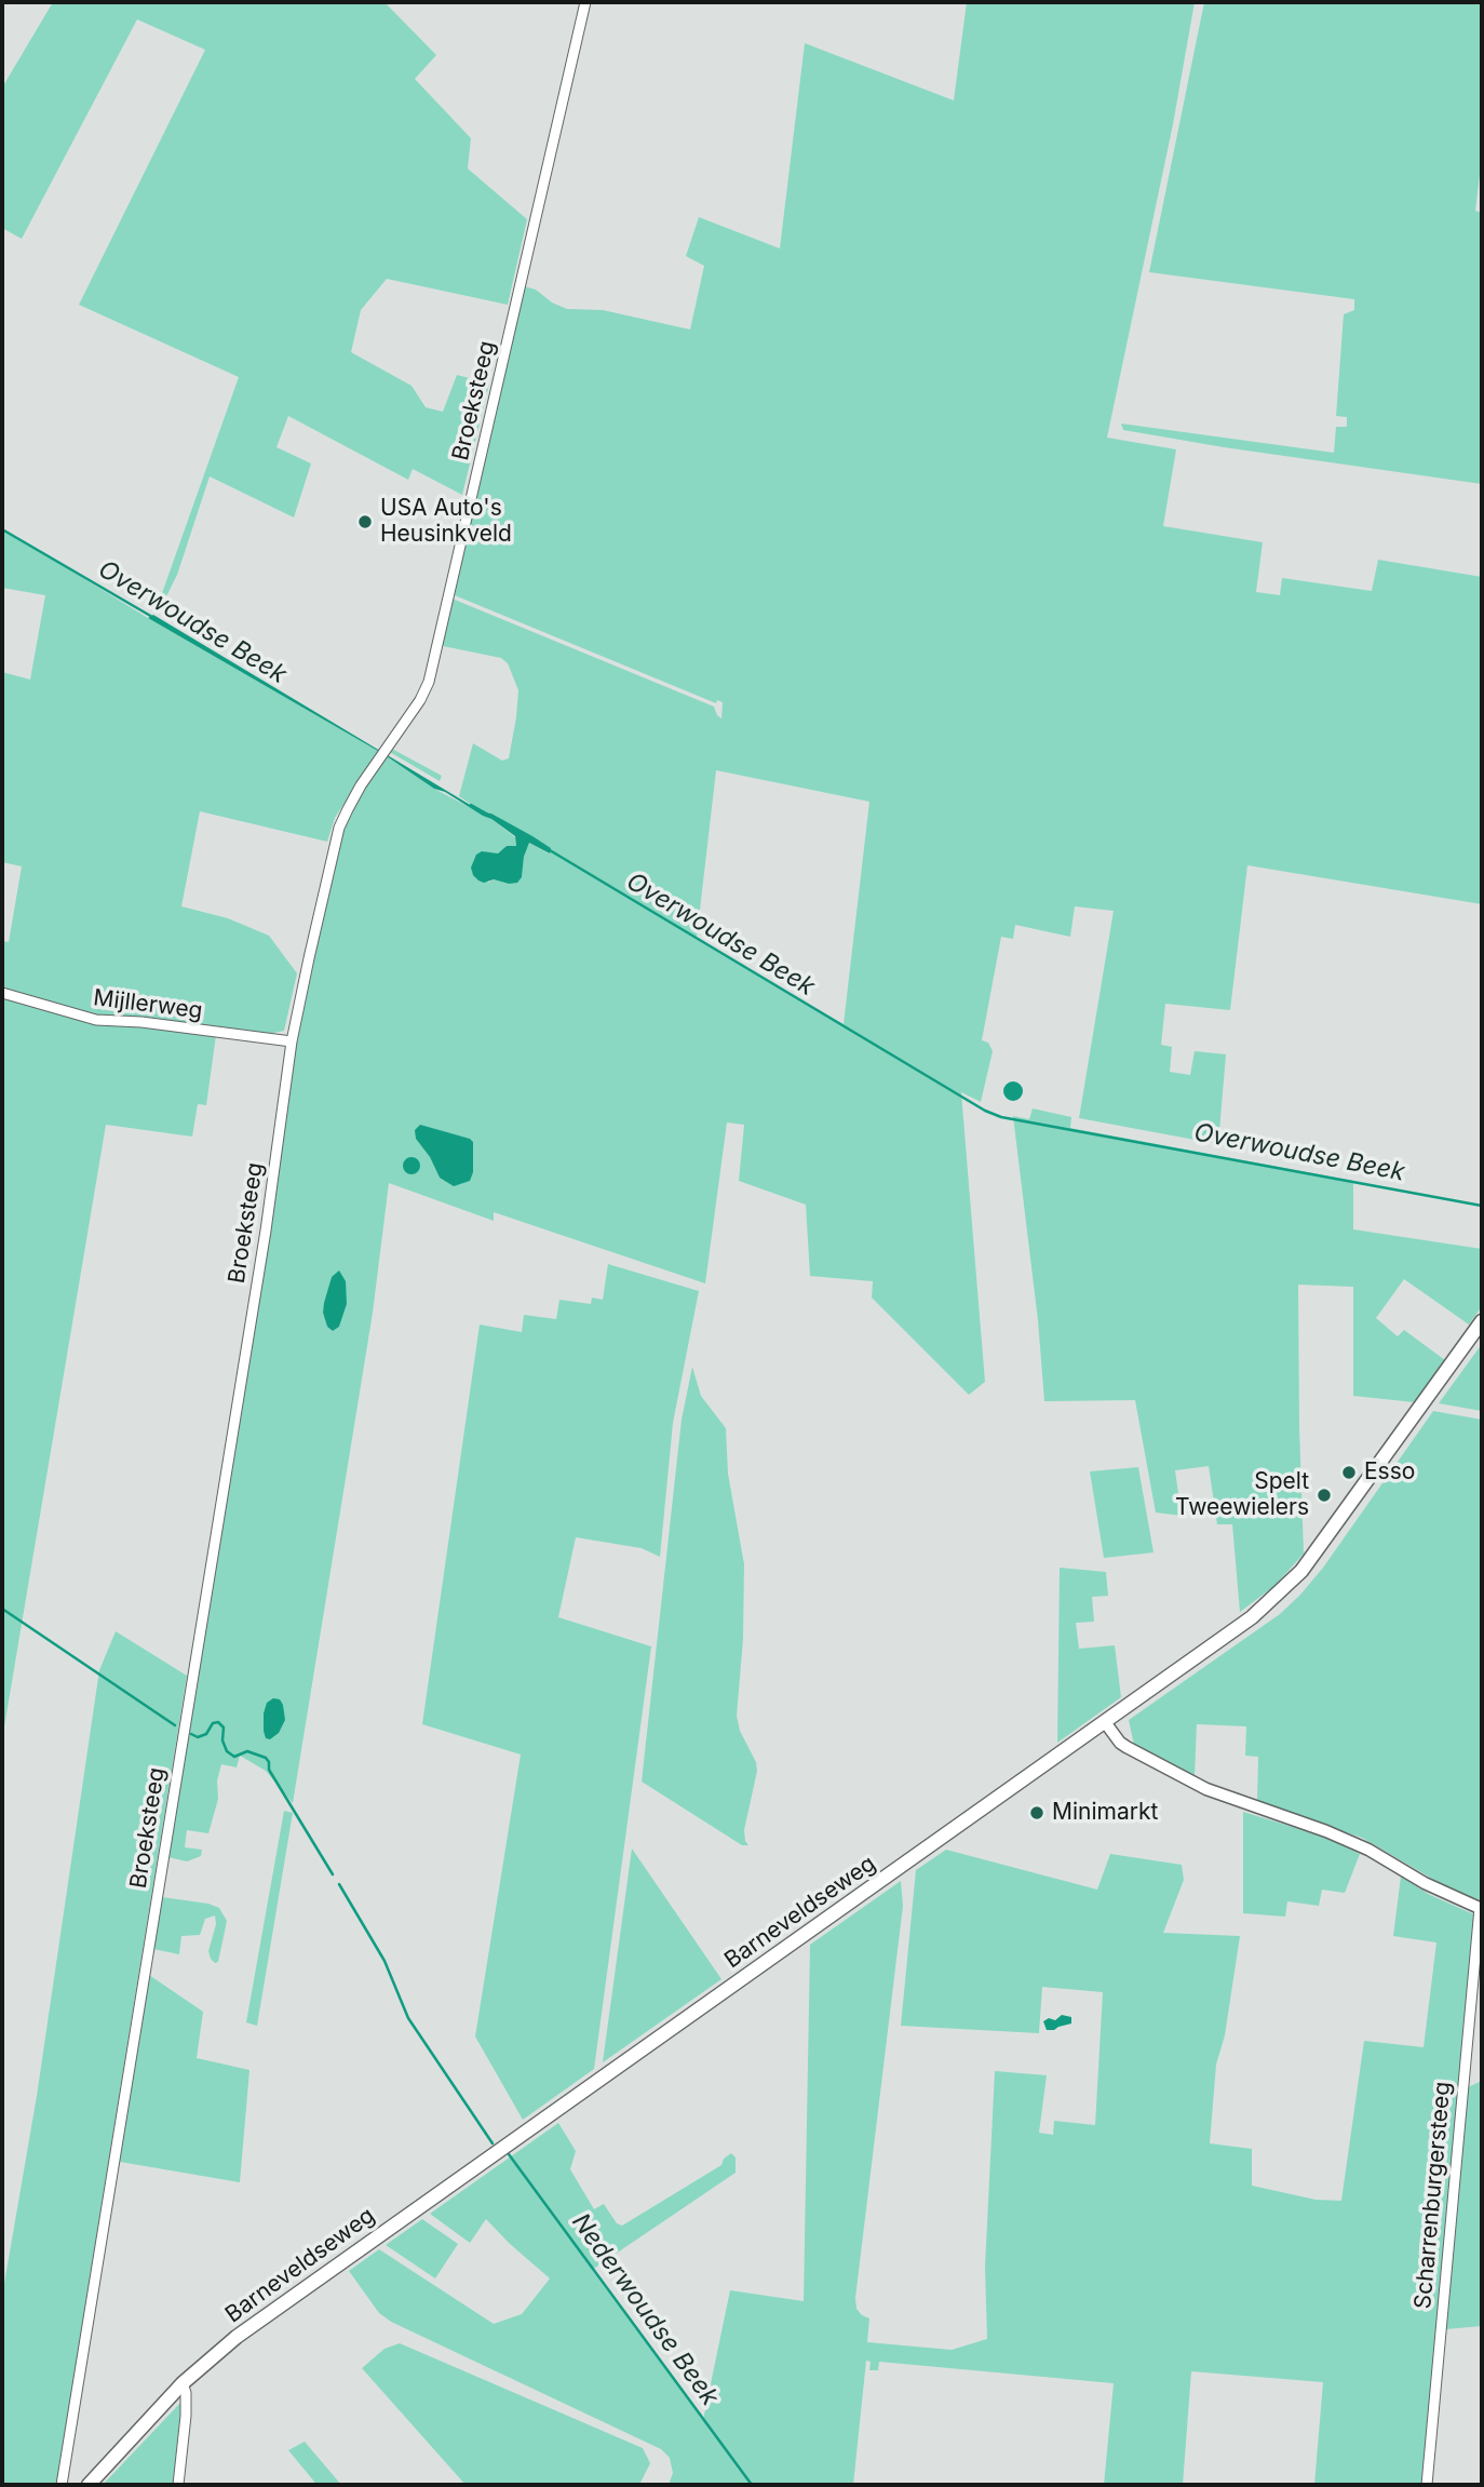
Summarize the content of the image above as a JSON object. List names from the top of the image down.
{
  "streets": {
    "main road": ["Barneveldseweg"],
    "street": ["Broeksteeg", "Mijllerweg", "Scharrenburgersteeg"]
  },
  "crossings": [
    ["Broeksteeg", "Mijllerweg"],
    ["Barneveldseweg", "Scharrenburgersteeg"]
  ],
  "water": ["Overwoudse Beek", "Nederwoudse Beek"],
  "places": [
    "USA Auto's Heusinkveld",
    "Esso",
    "Spelt Tweewielers",
    "Minimarkt"
  ]
}
